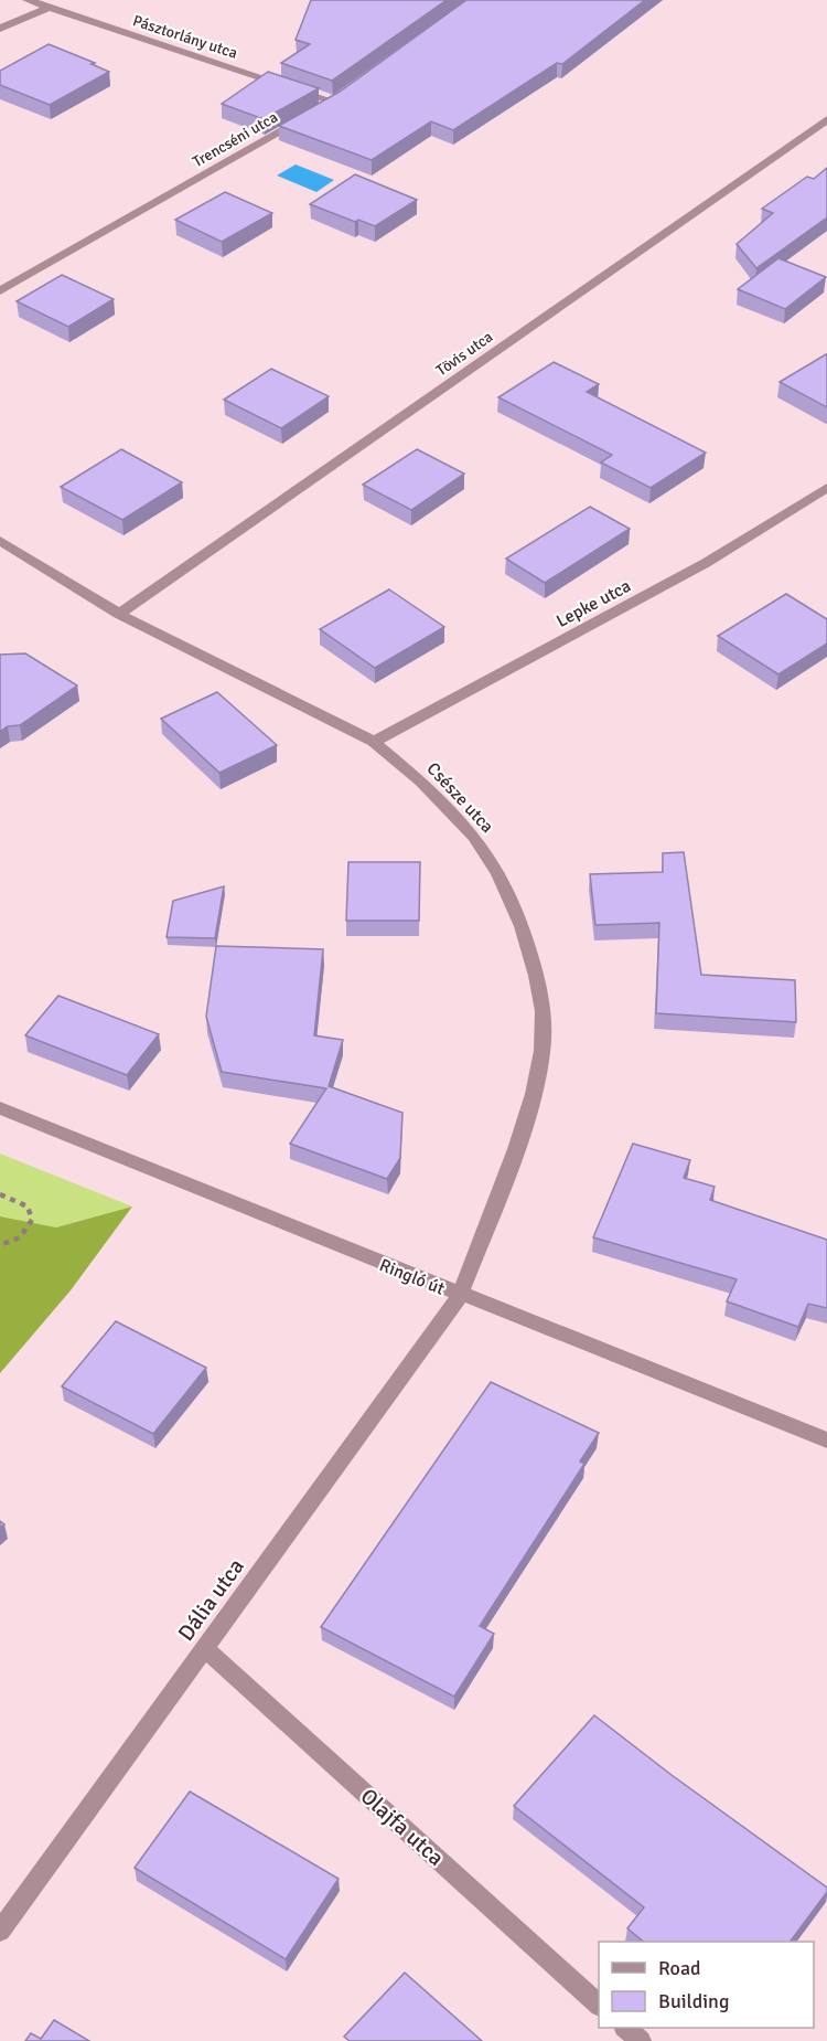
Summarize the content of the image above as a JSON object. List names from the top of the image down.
{
  "streets": {
    "street": [
      "Pásztorlány utca",
      "Trencséni utca",
      "Tövis utca",
      "Lepke utca",
      "Csésze utca",
      "Ringló út",
      "Dália utca",
      "Olajfa utca"
    ]
  },
  "crossings": [
    ["Pásztorlány utca", "Trencséni utca"],
    ["Tövis utca", "Csésze utca"],
    ["Lepke utca", "Csésze utca"],
    ["Csésze utca", "Ringló út"],
    ["Csésze utca", "Dália utca"],
    ["Ringló út", "Dália utca"],
    ["Dália utca", "Olajfa utca"]
  ],
  "legend": ["Road", "Building"]
}
